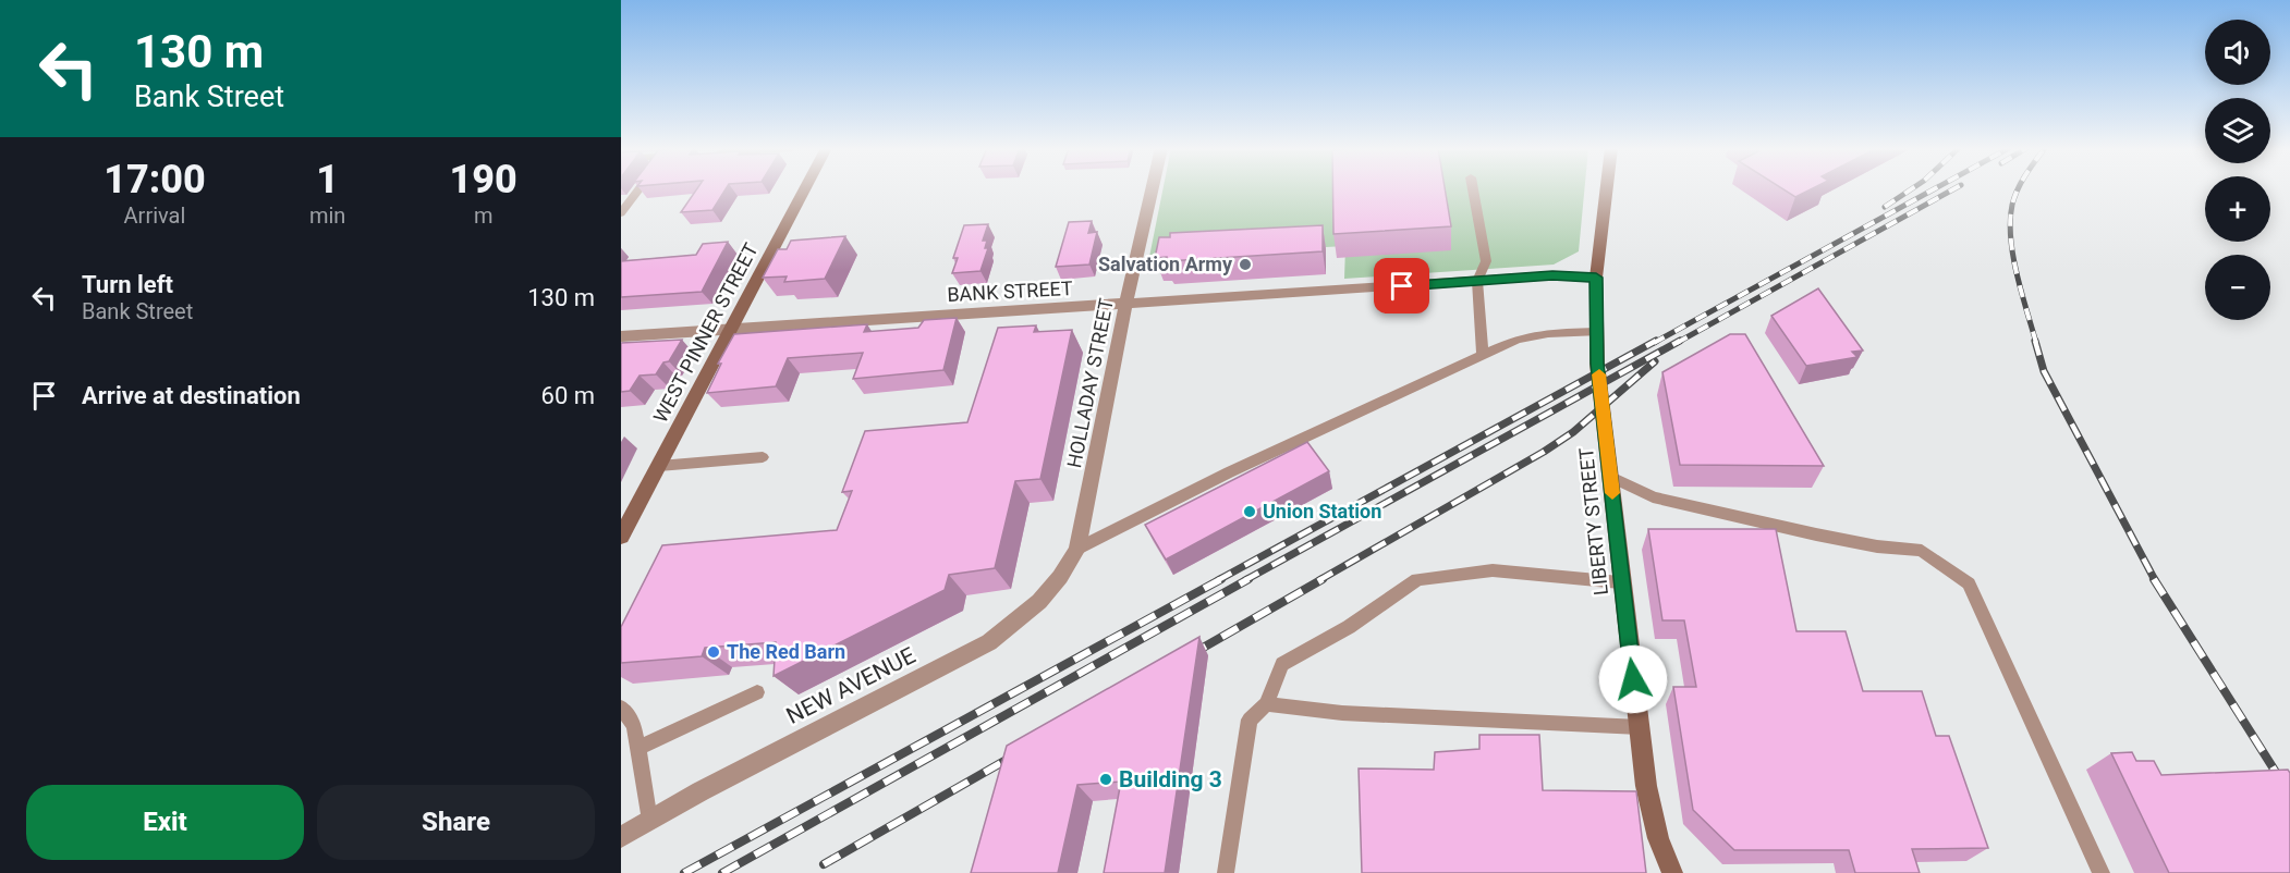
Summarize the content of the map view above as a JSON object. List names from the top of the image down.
{
  "streets": {
    "street": [
      "BANK STREET",
      "WEST PINNER STREET",
      "HOLLADAY STREET",
      "LIBERTY STREET",
      "NEW AVENUE"
    ]
  },
  "crossings": [
    ["BANK STREET", "WEST PINNER STREET"],
    ["BANK STREET", "HOLLADAY STREET"],
    ["BANK STREET", "LIBERTY STREET"],
    ["HOLLADAY STREET", "NEW AVENUE"]
  ],
  "places": [
    "Salvation Army",
    "Union Station",
    "The Red Barn",
    "Building 3"
  ],
  "page": {
    "turn": ["130 m", "Bank Street"],
    "map_buttons": ["+", "−"],
    "eta": [
      "17:00",
      "Arrival",
      "1",
      "min",
      "190",
      "m"
    ],
    "list": [
      {
        "name": "Turn left",
        "note": "Bank Street",
        "value": "130 m"
      },
      {
        "name": "Arrive at destination",
        "value": "60 m"
      }
    ],
    "buttons": ["Exit", "Share"]
  }
}
